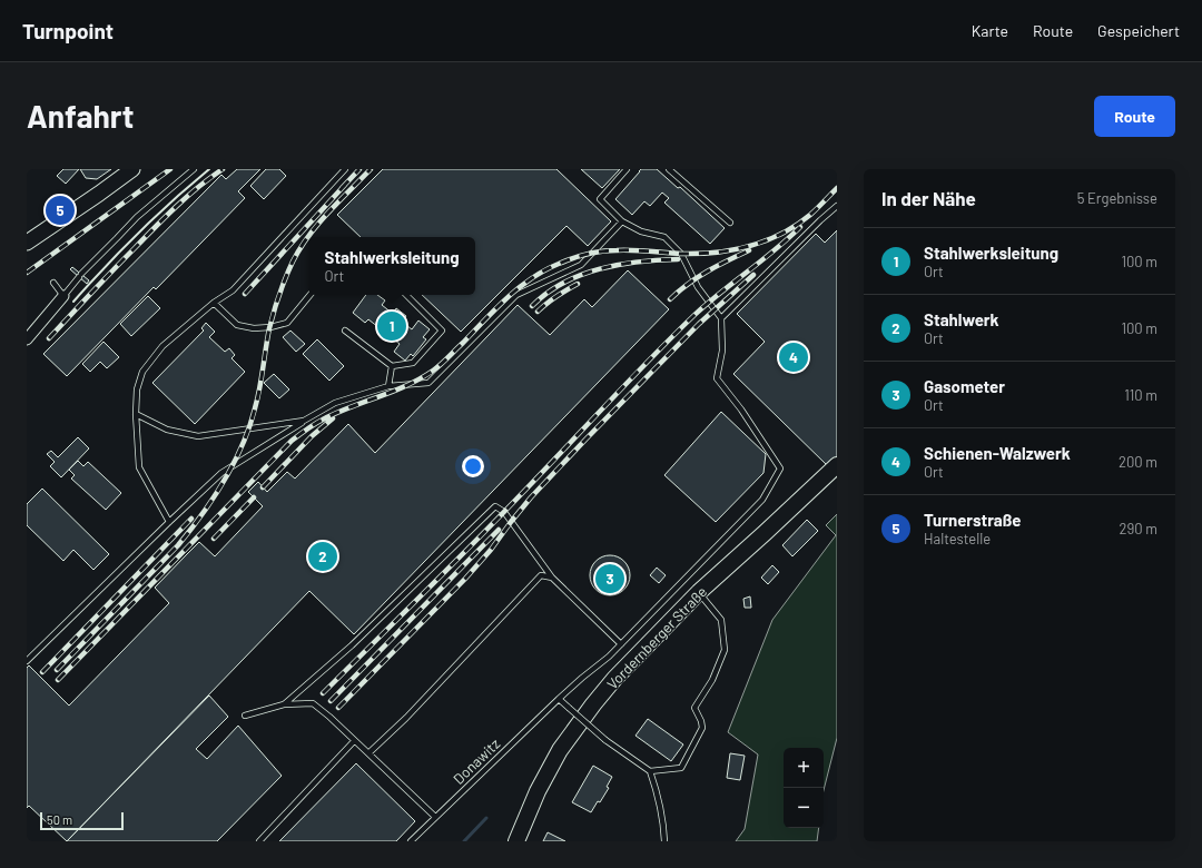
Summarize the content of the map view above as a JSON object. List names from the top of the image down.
{
  "streets": {
    "main road": ["Vordernberger Straße"],
    "lane": ["Donawitz"]
  },
  "scale_bar": "50 m",
  "page": {
    "header": "Turnpoint",
    "nav": ["Karte", "Route", "Gespeichert"],
    "buttons": "Route",
    "title": "Anfahrt",
    "heading": ["In der Nähe", "5 Ergebnisse"],
    "pins": [
      "5",
      "1",
      "4",
      "2",
      "3"
    ],
    "list": [
      {
        "mark": "1",
        "name": "Stahlwerksleitung",
        "note": "Ort",
        "value": "100 m"
      },
      {
        "mark": "2",
        "name": "Stahlwerk",
        "note": "Ort",
        "value": "100 m"
      },
      {
        "mark": "3",
        "name": "Gasometer",
        "note": "Ort",
        "value": "110 m"
      },
      {
        "mark": "4",
        "name": "Schienen-Walzwerk",
        "note": "Ort",
        "value": "200 m"
      },
      {
        "mark": "5",
        "name": "Turnerstraße",
        "note": "Haltestelle",
        "value": "290 m"
      }
    ],
    "popup": ["Stahlwerksleitung", "Ort"],
    "map_buttons": ["+", "−"],
    "scale": "50 m"
  }
}
